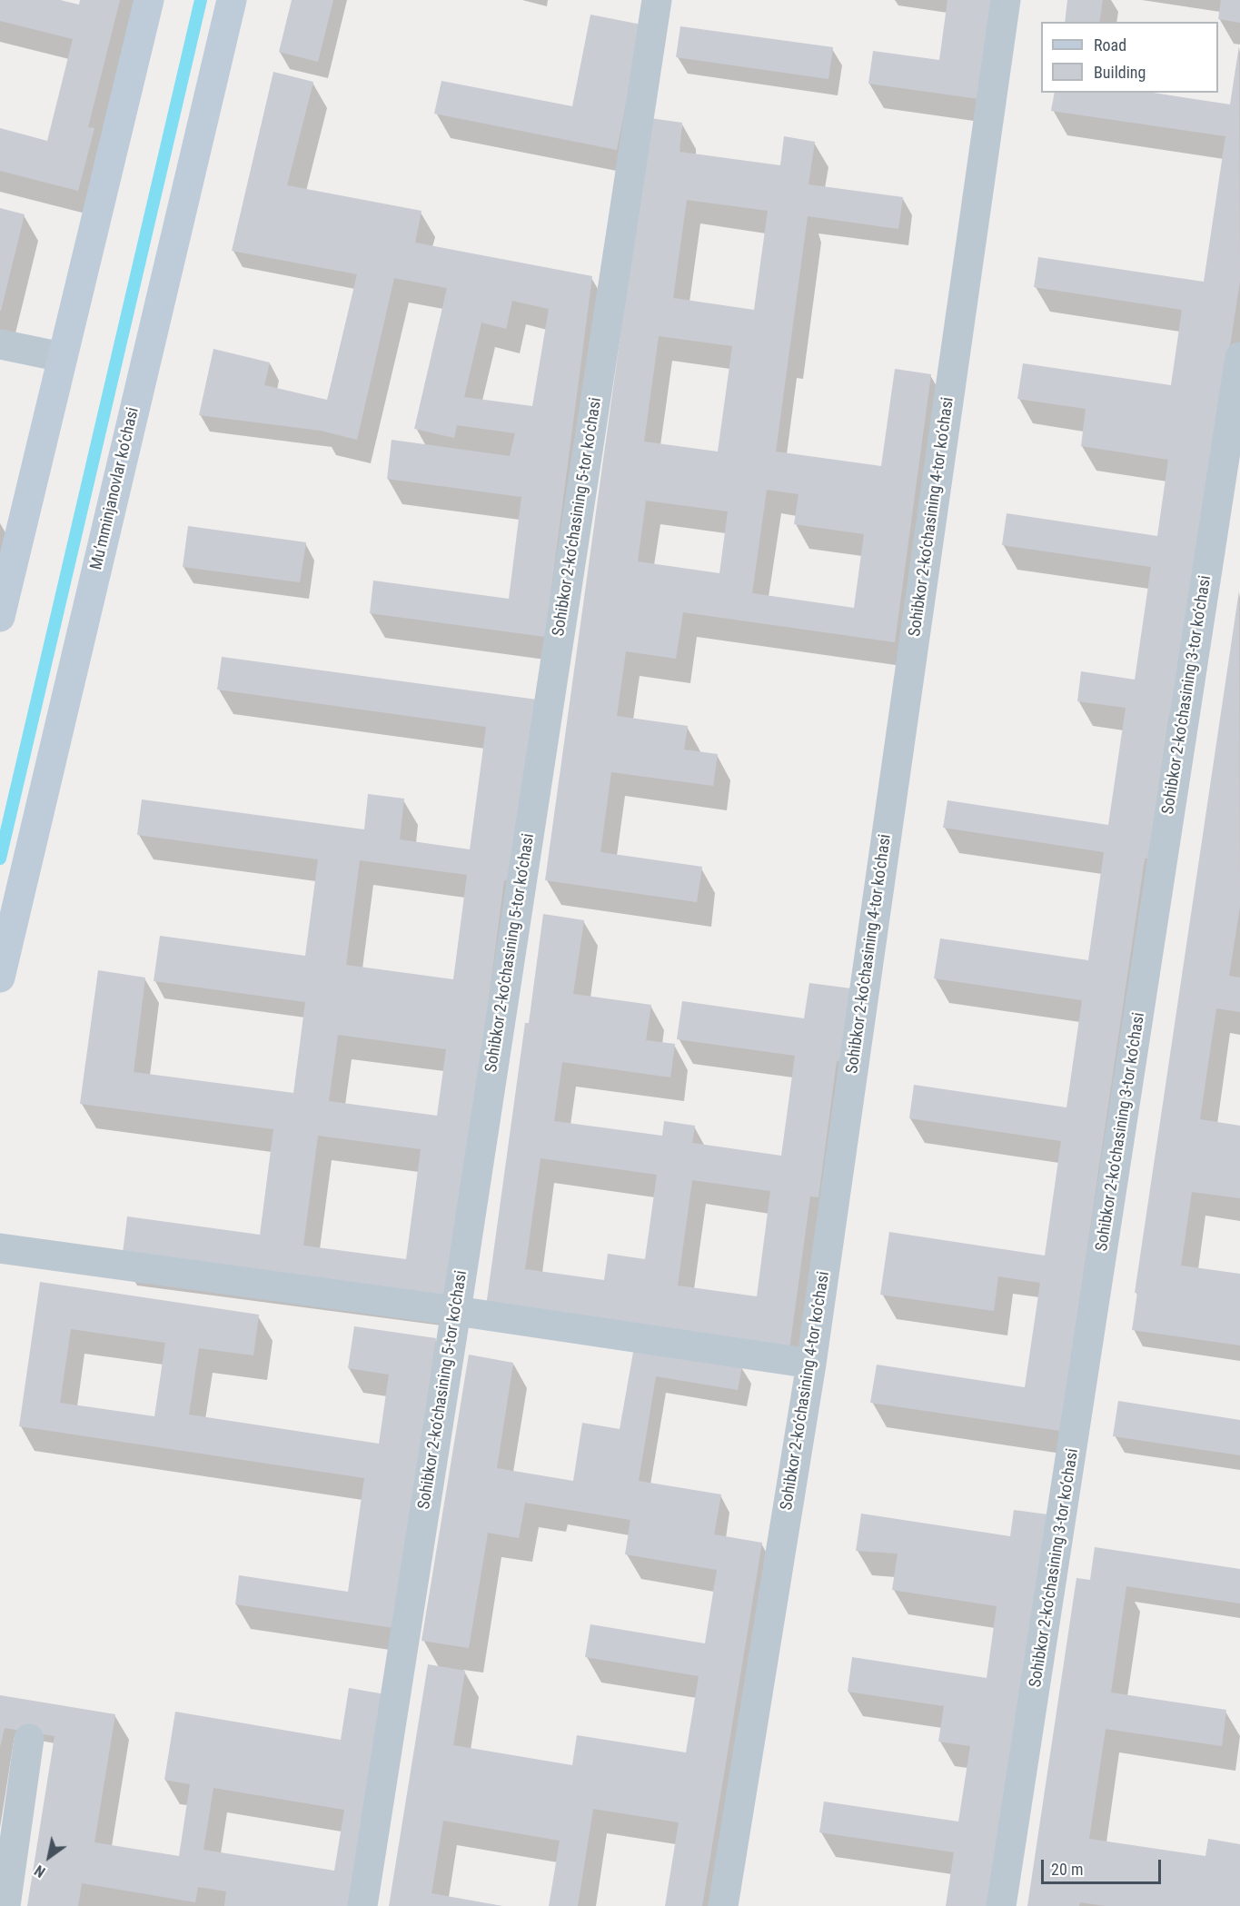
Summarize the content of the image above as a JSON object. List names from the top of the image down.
{
  "streets": {
    "main road": ["Mu’mminjanovlar ko‘chasi"],
    "street": ["Sohibkor 2-ko‘chasining 5-tor ko‘chasi", "Sohibkor 2-ko‘chasining 4-tor ko‘chasi", "Sohibkor 2-ko‘chasining 3-tor ko‘chasi"]
  },
  "legend": ["Road", "Building"],
  "scale_bar": "20 m",
  "north": "bottom left"
}
